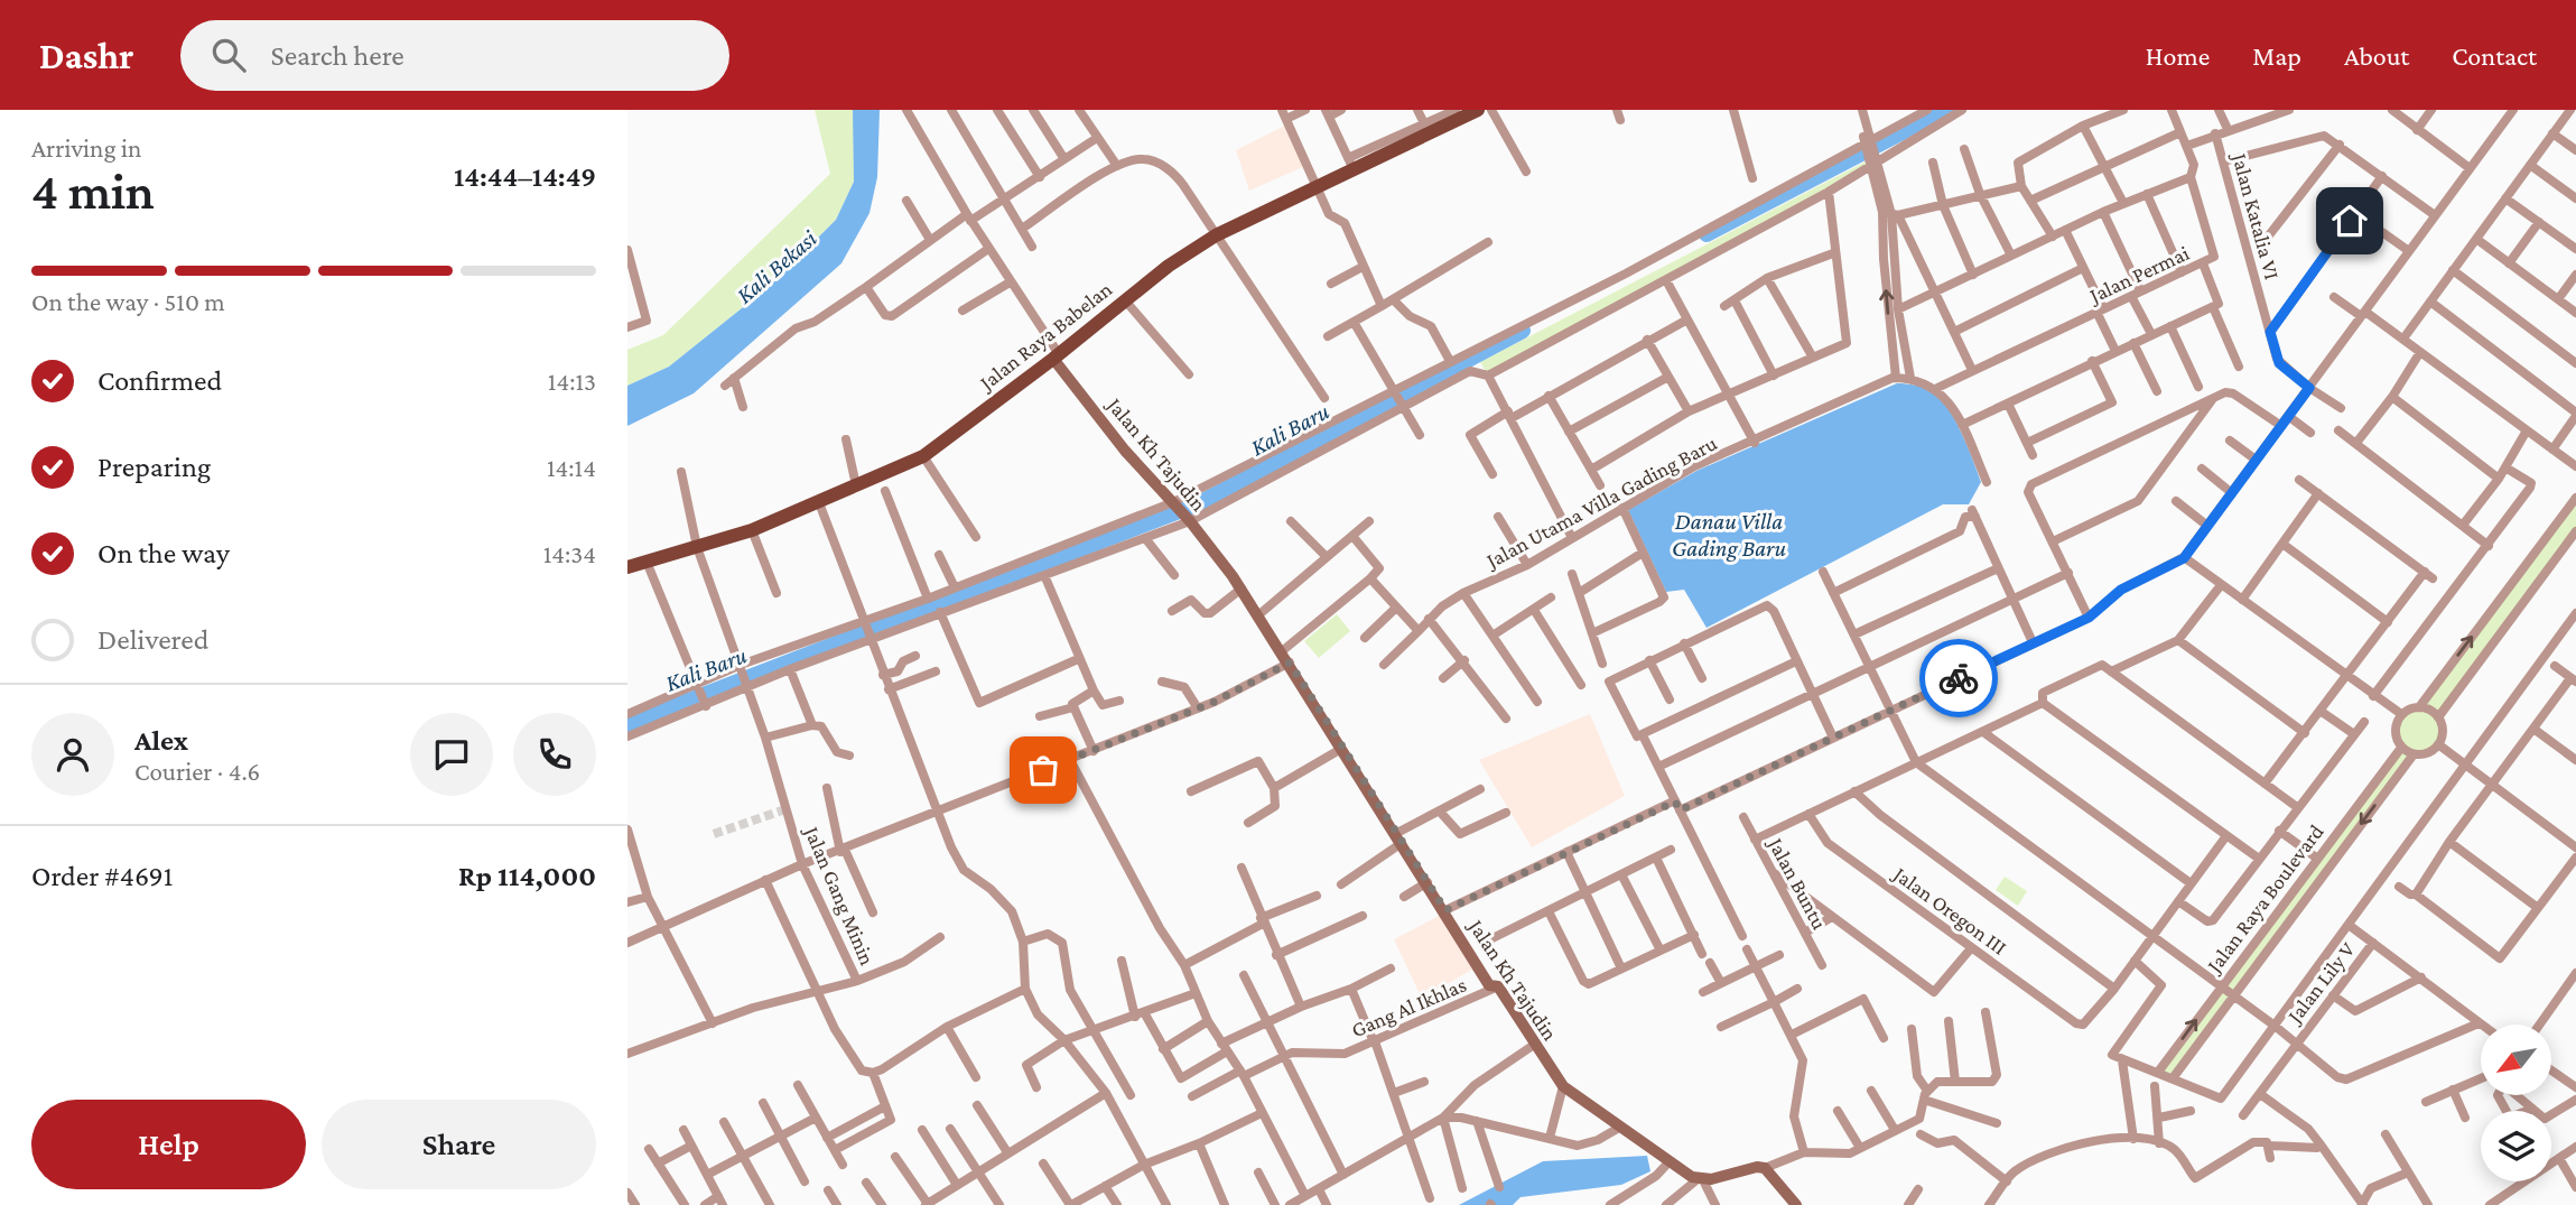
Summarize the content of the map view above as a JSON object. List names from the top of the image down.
{
  "streets": {
    "main road": ["Jalan Raya Babelan"],
    "street": [
      "Jalan Katalia VI",
      "Jalan Permai",
      "Jalan Kh Tajudin",
      "Jalan Utama Villa Gading Baru",
      "Jalan Buntu",
      "Jalan Gang Minin",
      "Jalan Raya Boulevard",
      "Jalan Oregon III",
      "Jalan Lily V",
      "Gang Al Ikhlas"
    ]
  },
  "crossings": [
    ["Jalan Raya Babelan", "Jalan Kh Tajudin"],
    ["Jalan Raya Babelan", "Jalan Gang Minin"],
    ["Jalan Kh Tajudin", "Gang Al Ikhlas"]
  ],
  "water": ["Kali Bekasi", "Kali Baru", "Danau Villa Gading Baru"],
  "north": "bottom left",
  "page": {
    "header": "Dashr",
    "search": "Search here",
    "nav": [
      "Home",
      "Map",
      "About",
      "Contact"
    ],
    "heading": ["4 min", "Arriving in", "14:44–14:49"],
    "panel": [
      "Alex",
      "Courier · 4.6",
      "Order #4691",
      "Rp 114,000"
    ],
    "bar": "On the way · 510 m",
    "list": [
      ["Confirmed", "14:13"],
      ["Preparing", "14:14"],
      ["On the way", "14:34"],
      "Delivered"
    ],
    "buttons": ["Help", "Share"]
  }
}
